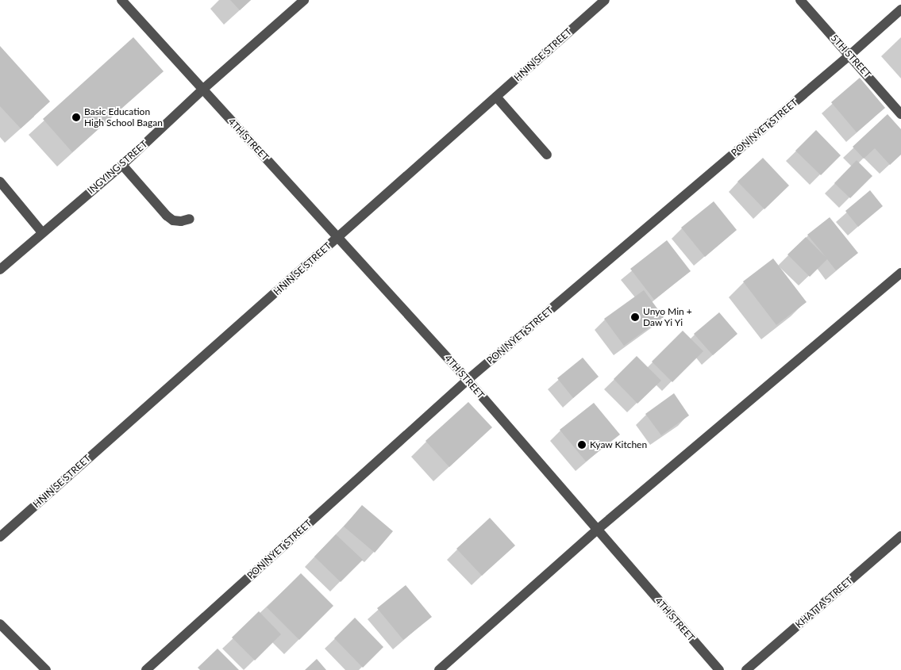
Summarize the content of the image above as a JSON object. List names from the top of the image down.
{
  "streets": {
    "street": [
      "HNIN SE STREET",
      "5TH STREET",
      "PON NYET STREET",
      "4TH STREET",
      "INGYING STREET",
      "KHATTA STREET"
    ]
  },
  "crossings": [
    ["HNIN SE STREET", "4TH STREET"],
    ["5TH STREET", "PON NYET STREET"],
    ["PON NYET STREET", "4TH STREET"],
    ["4TH STREET", "INGYING STREET"]
  ],
  "places": ["Basic Education High School Bagan", "Unyo Min + Daw Yi Yi", "Kyaw Kitchen"]
}
